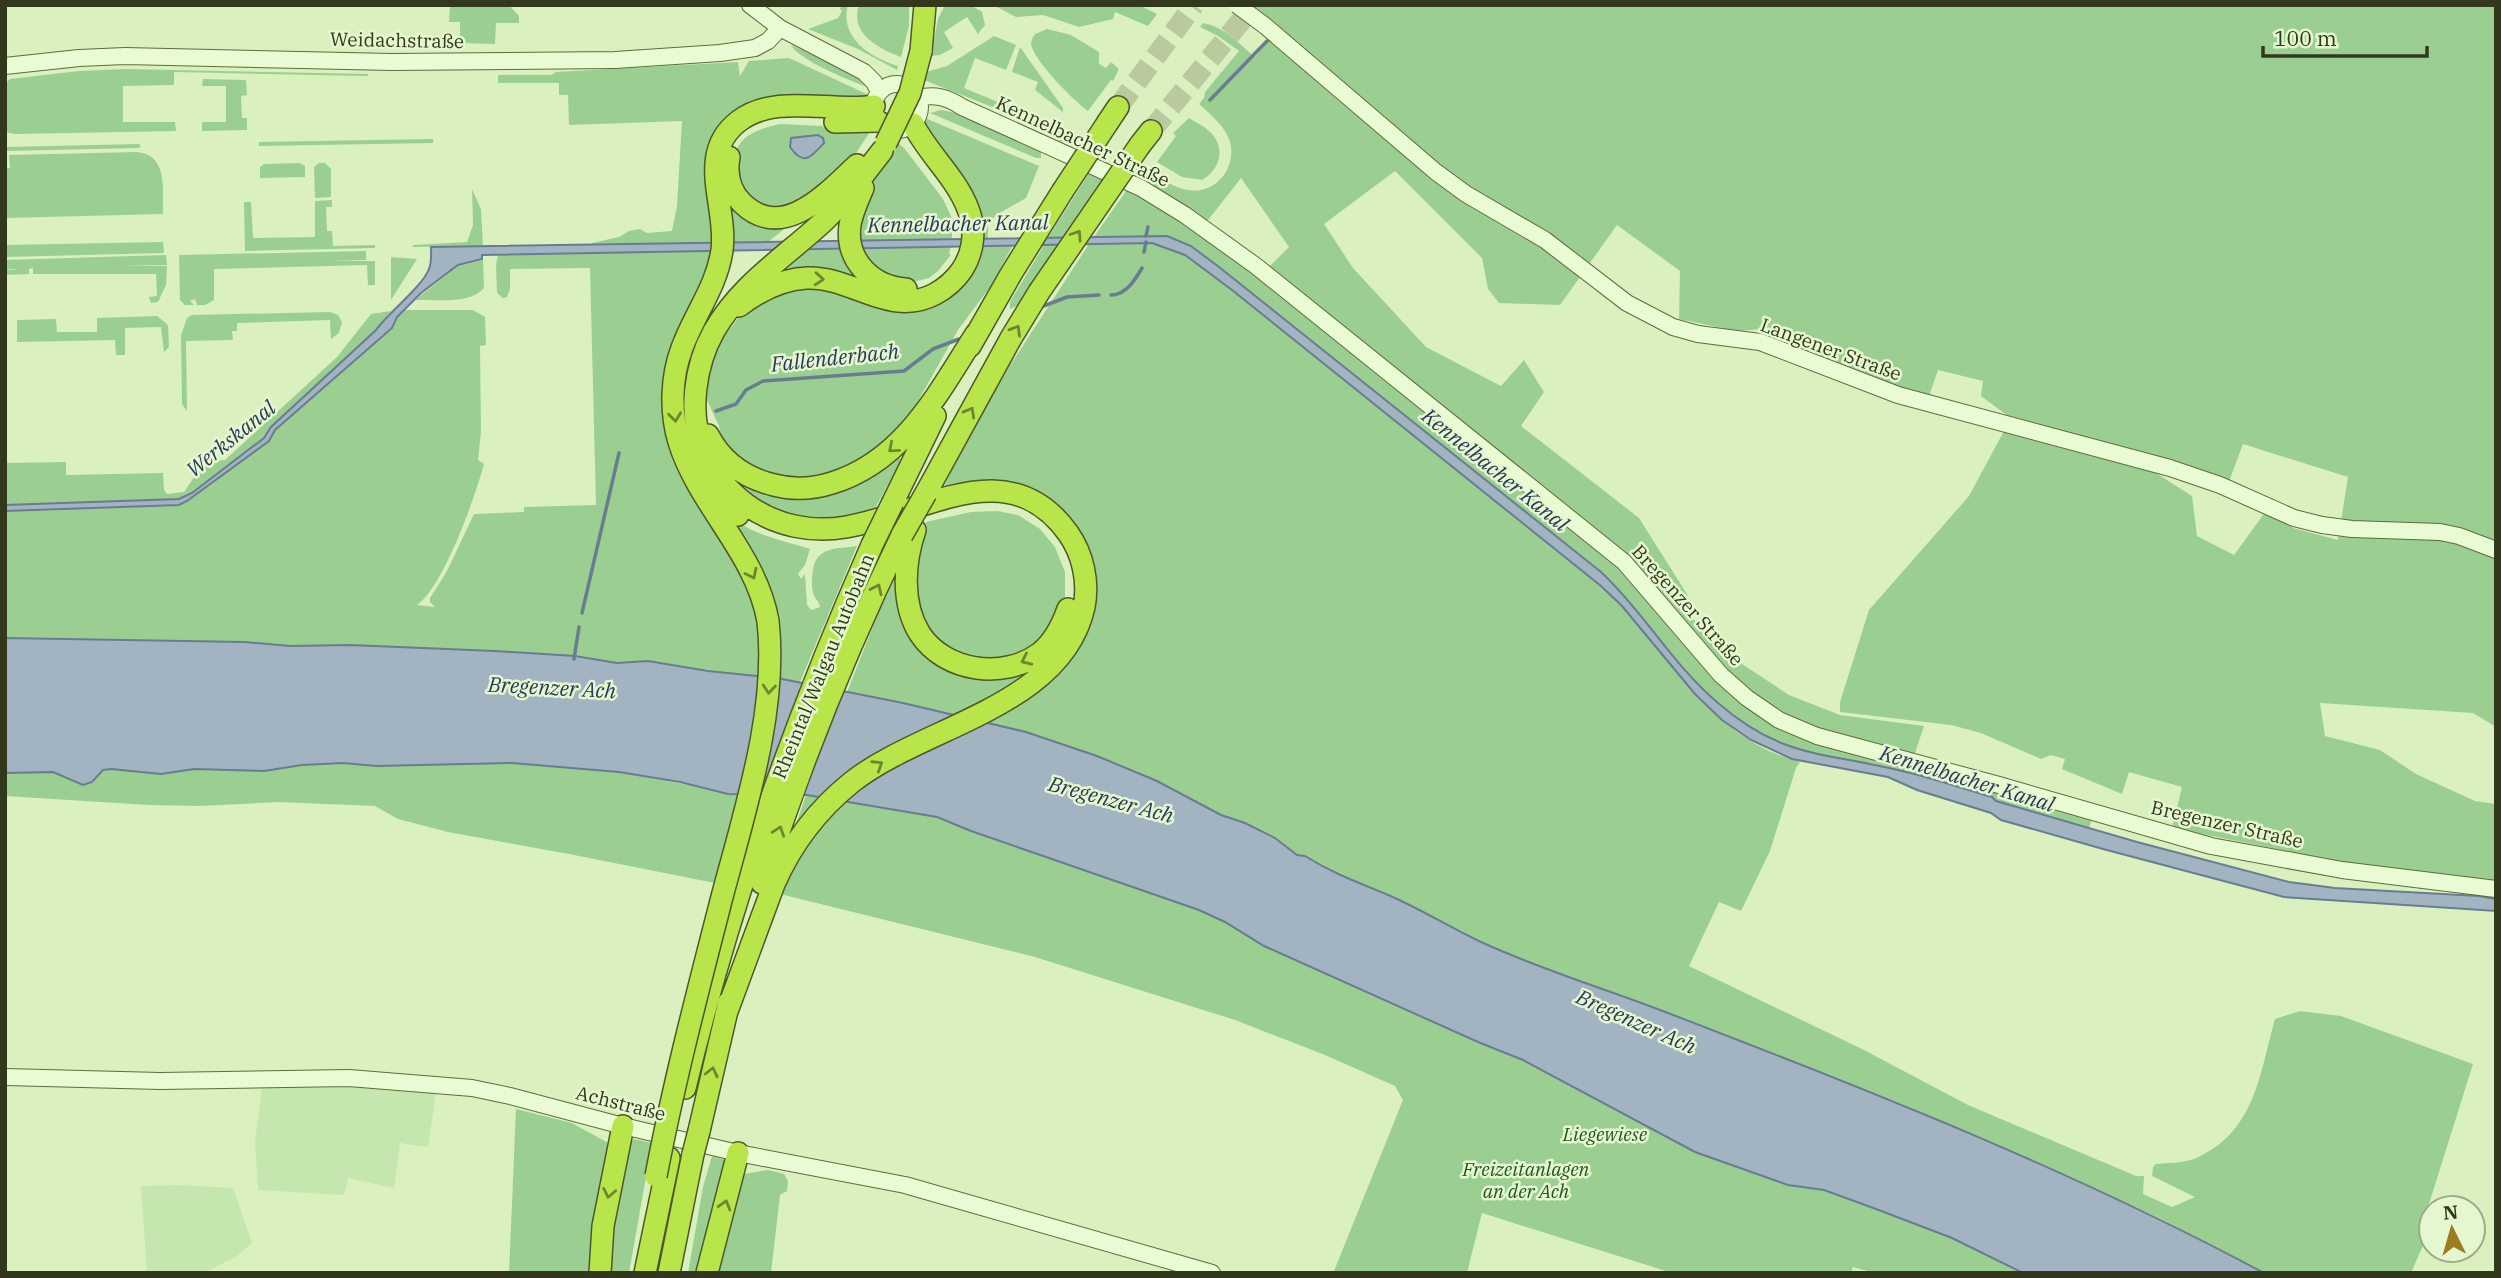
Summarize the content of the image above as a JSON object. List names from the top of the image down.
{
  "streets": {
    "highway": ["Rheintal/Walgau Autobahn"],
    "main road": [
      "Weidachstraße",
      "Kennelbacher Straße",
      "Langener Straße",
      "Bregenzer Straße",
      "Achstraße"
    ]
  },
  "crossings": [
    ["Kennelbacher Straße", "Bregenzer Straße"]
  ],
  "water": [
    "Kennelbacher Kanal",
    "Fallenderbach",
    "Werkskanal",
    "Bregenzer Ach"
  ],
  "parks": ["Liegewiese", "Freizeitanlagen an der Ach"],
  "scale_bar": "100 m",
  "north": "top"
}
